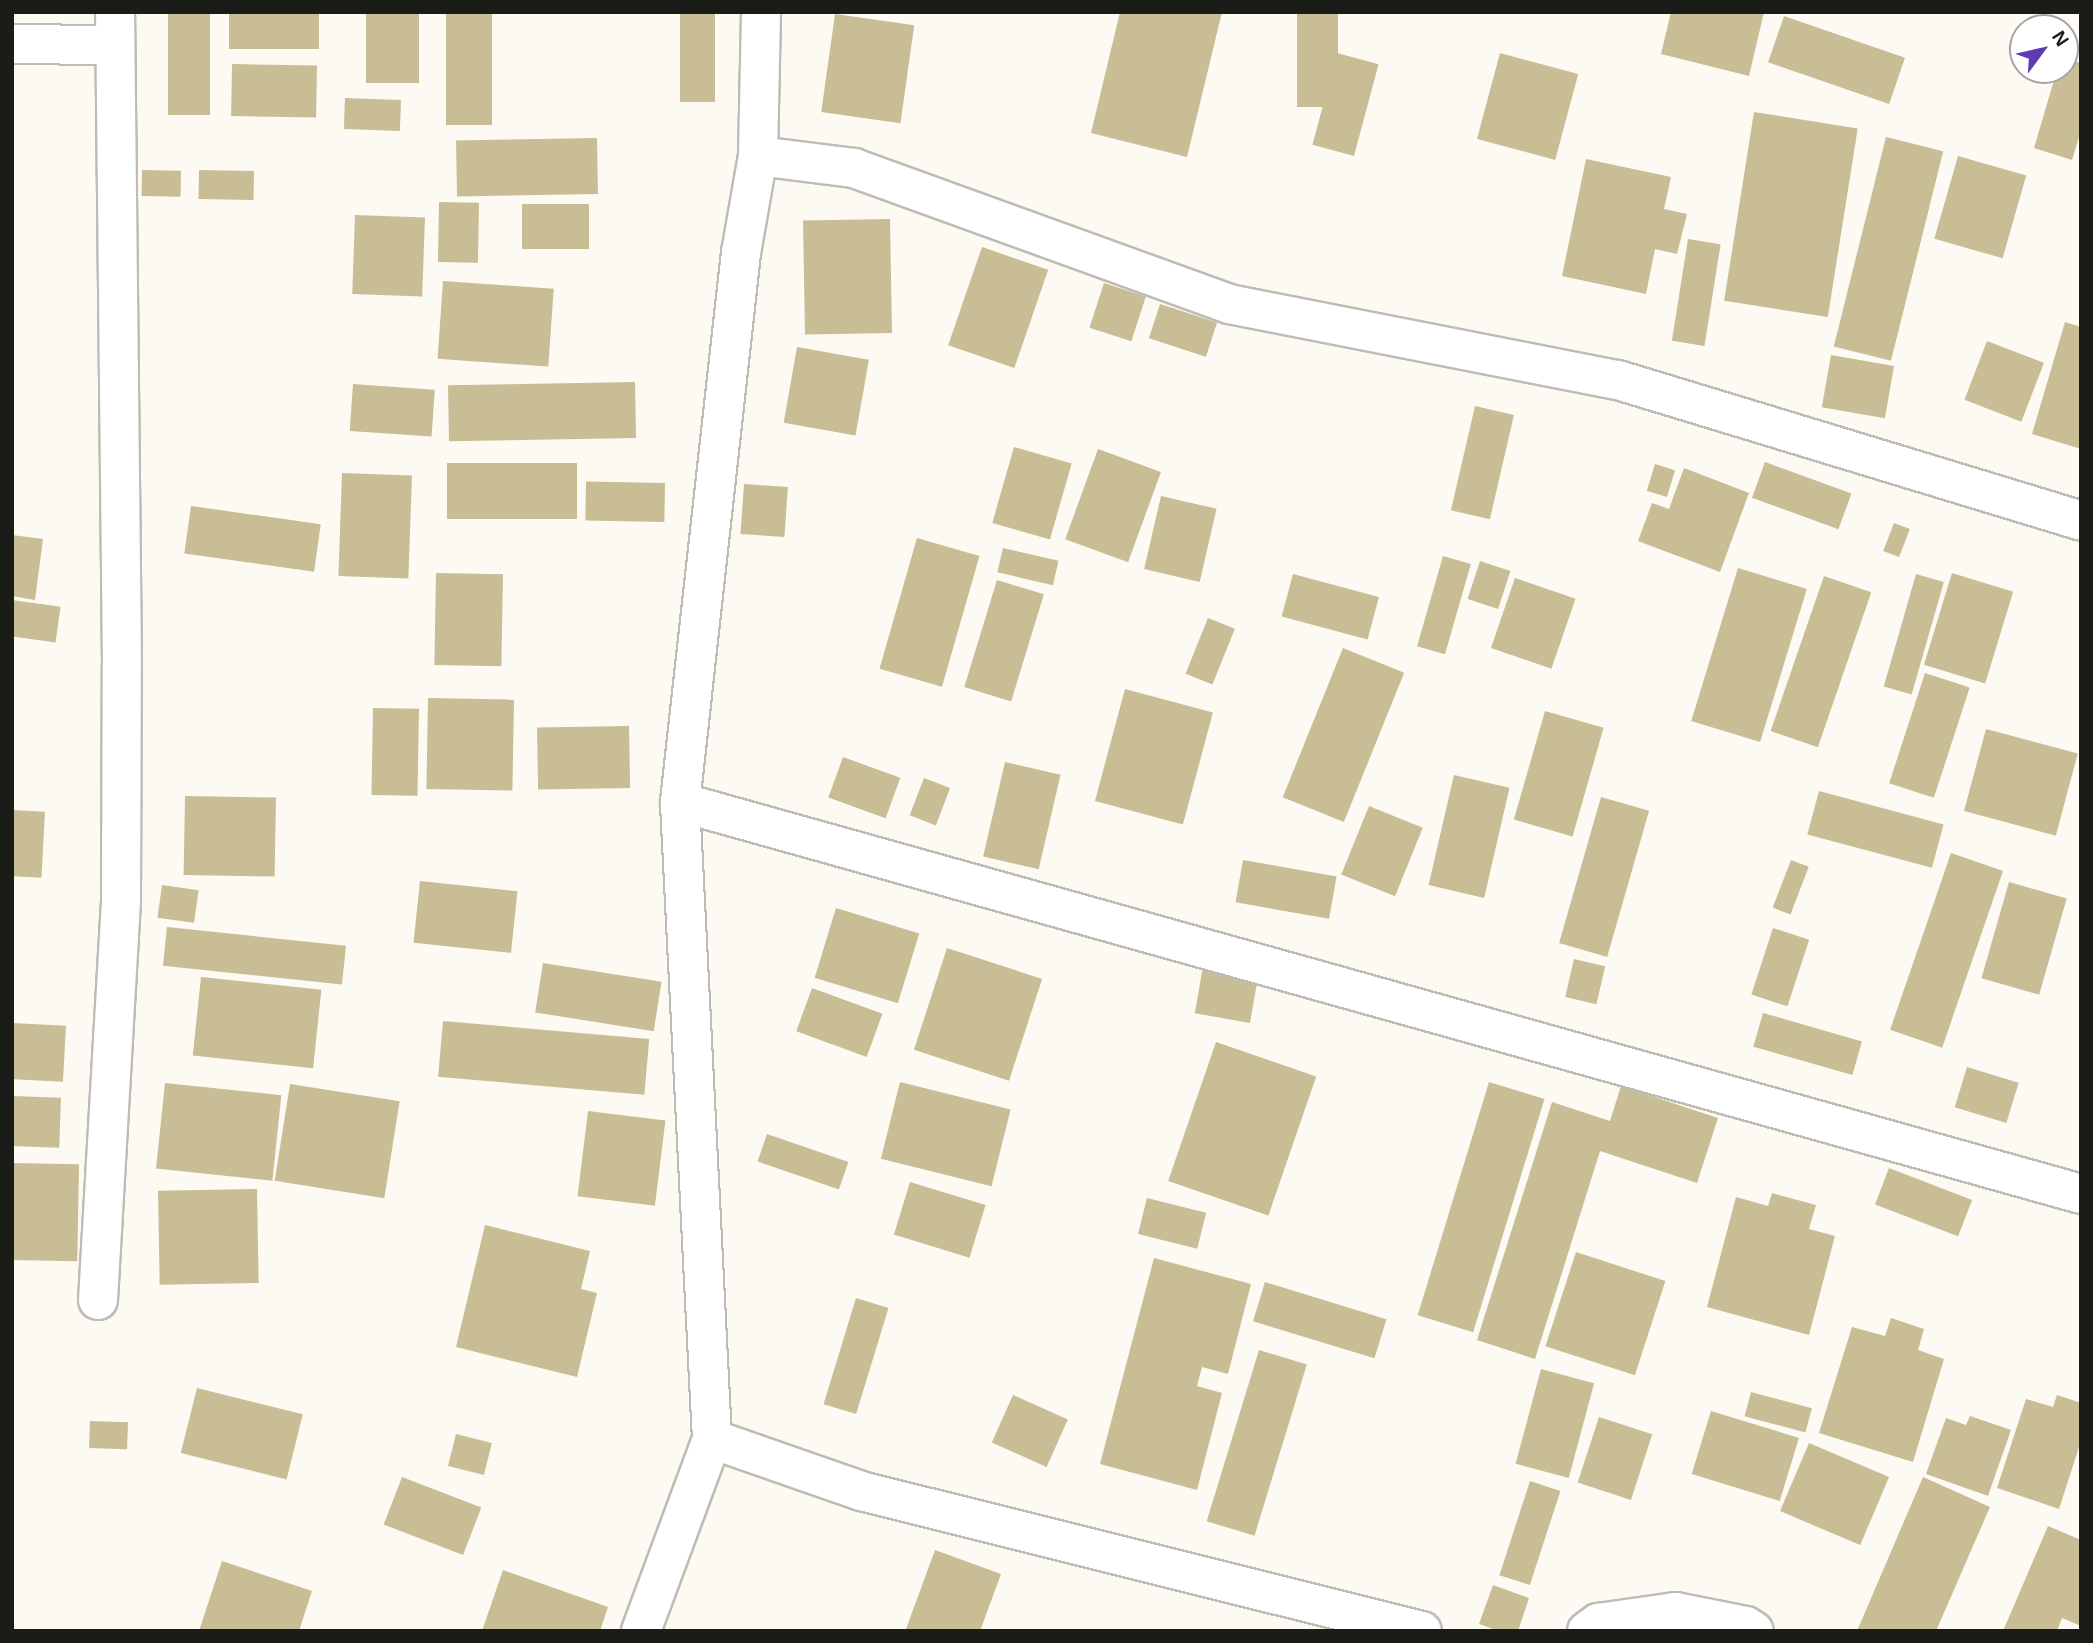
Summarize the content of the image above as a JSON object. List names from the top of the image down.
{
  "north": "top right"
}
